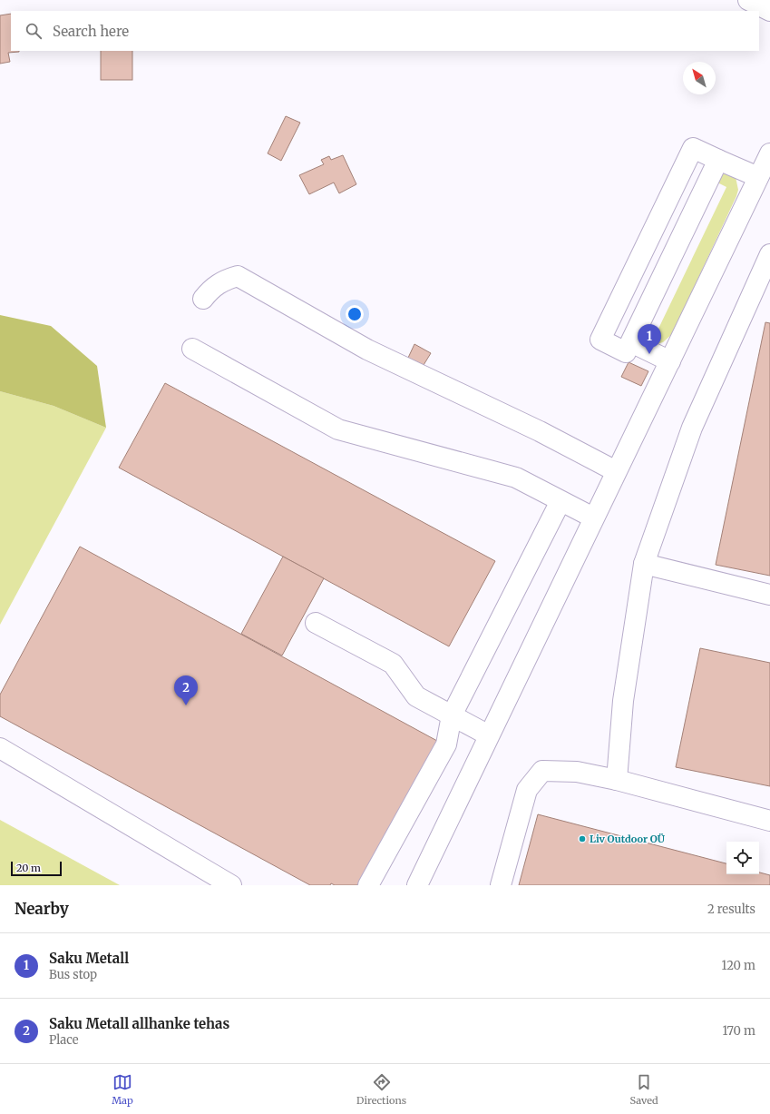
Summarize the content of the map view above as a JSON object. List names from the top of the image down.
{
  "places": ["Liv Outdoor OÜ"],
  "scale_bar": "20 m",
  "north": "top left",
  "page": {
    "search": "Search here",
    "pins": ["1", "2"],
    "scale": "20 m",
    "heading": ["Nearby", "2 results"],
    "list": [
      {
        "mark": "1",
        "name": "Saku Metall",
        "note": "Bus stop",
        "value": "120 m"
      },
      {
        "mark": "2",
        "name": "Saku Metall allhanke tehas",
        "note": "Place",
        "value": "170 m"
      }
    ],
    "nav": ["Map", "Directions", "Saved"]
  }
}
